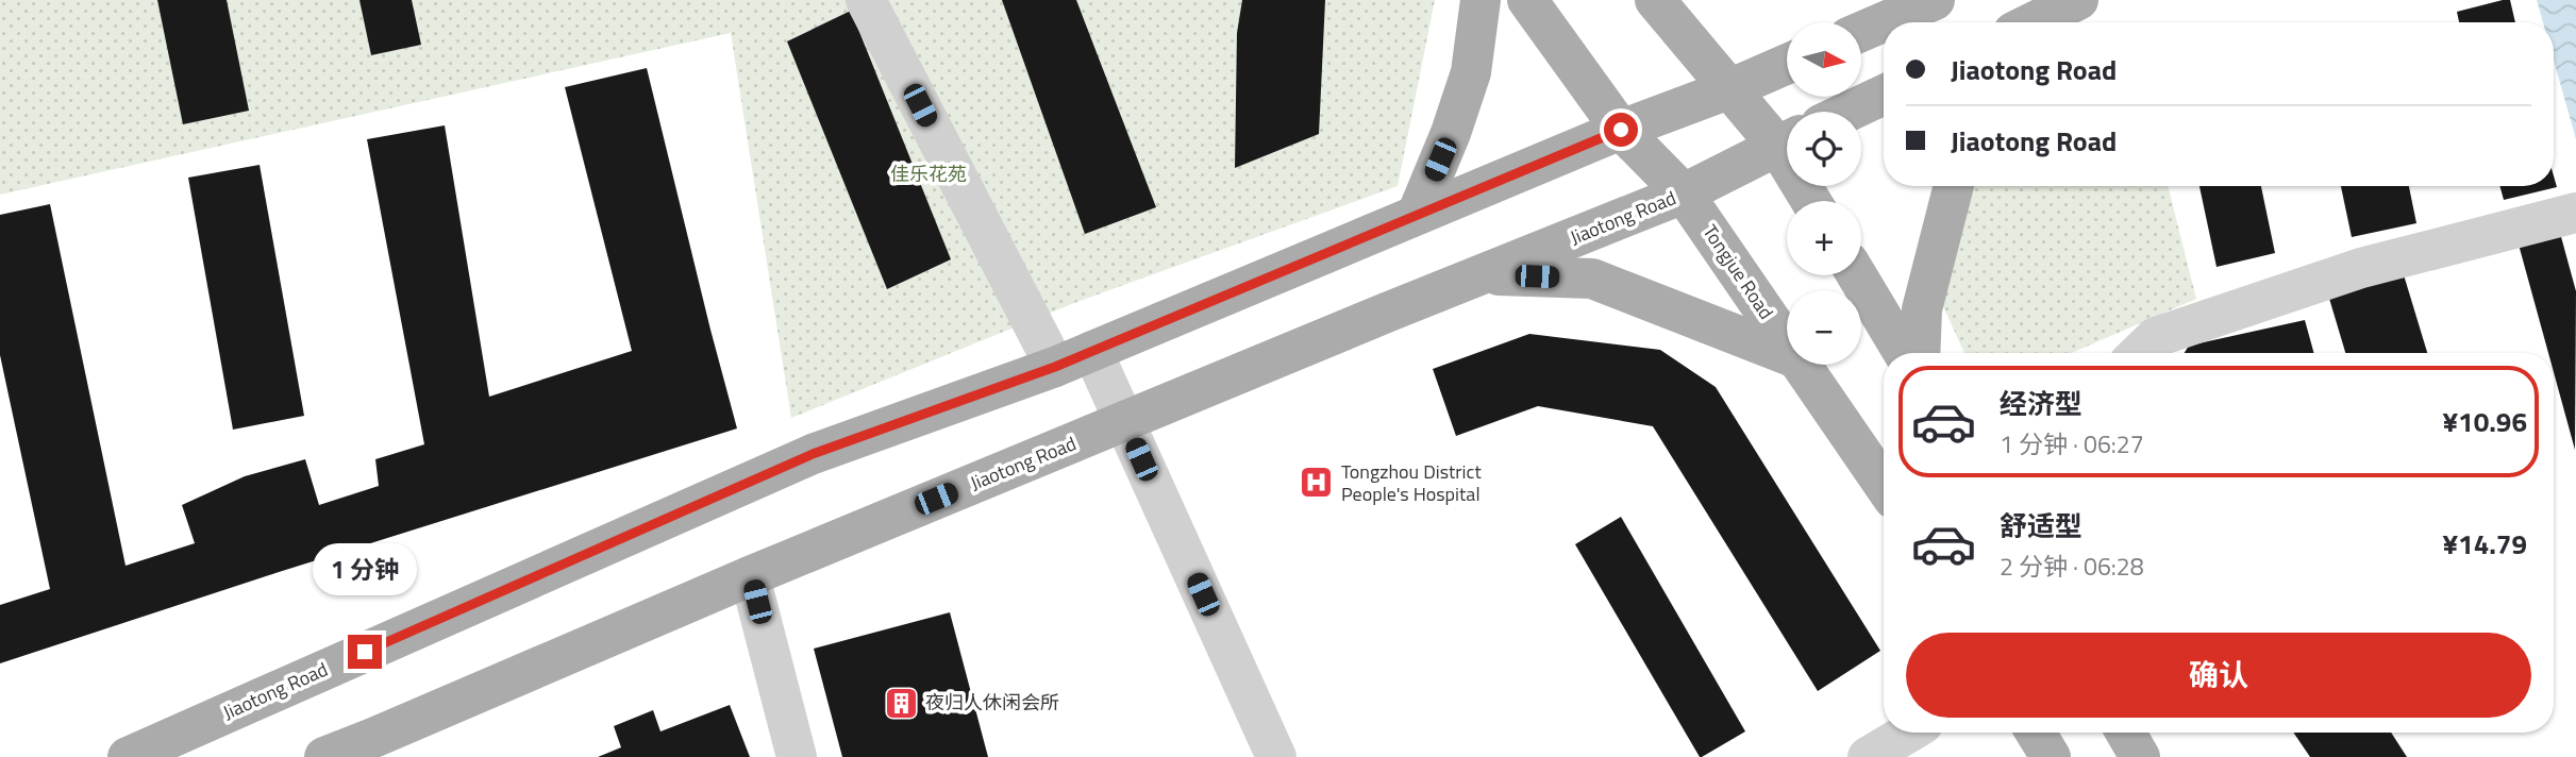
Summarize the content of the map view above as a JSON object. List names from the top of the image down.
{
  "streets": {
    "main road": ["Jiaotong Road", "Tongjue Road"]
  },
  "crossings": [
    ["Jiaotong Road", "Tongjue Road"]
  ],
  "parks": ["佳乐花苑"],
  "places": {
    "hospital": ["Tongzhou District People's Hospital"],
    "building": ["夜归人休闲会所"]
  },
  "north": "right",
  "page": {
    "map_buttons": ["+", "−"],
    "banner": ["Jiaotong Road", "Jiaotong Road"],
    "list": [
      {
        "name": "经济型",
        "note": "1 分钟 · 06:27",
        "value": "¥10.96"
      },
      {
        "name": "舒适型",
        "note": "2 分钟 · 06:28",
        "value": "¥14.79"
      }
    ],
    "bubble": "1 分钟",
    "buttons": "确认"
  }
}
